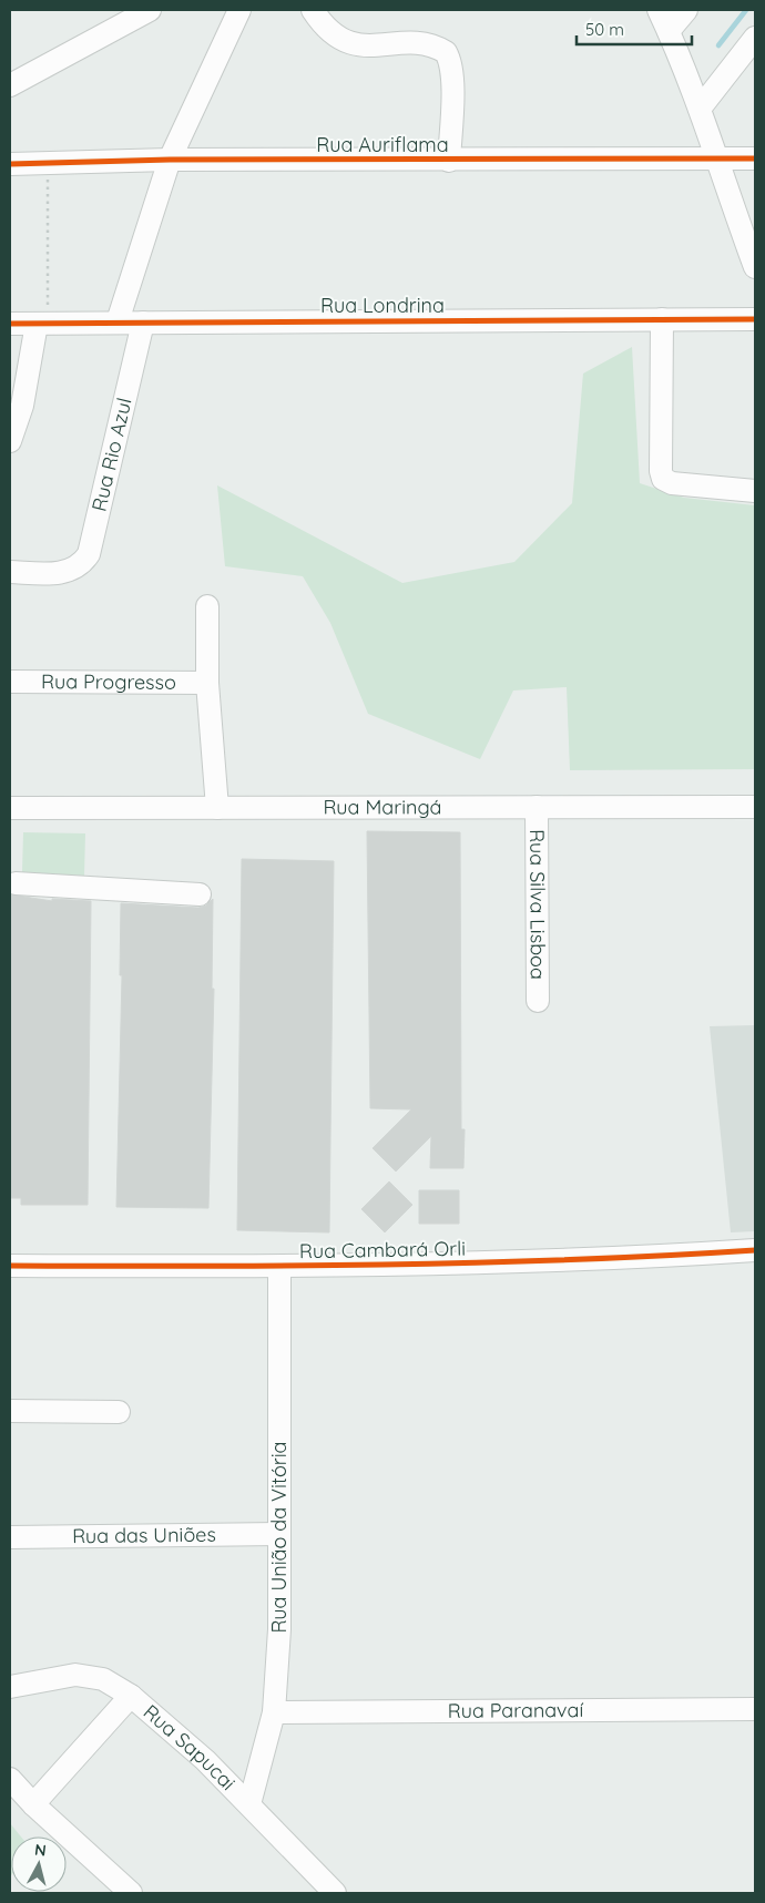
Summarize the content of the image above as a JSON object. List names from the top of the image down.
{
  "streets": {
    "street": [
      "Rua Auriflama",
      "Rua Londrina",
      "Rua Rio Azul",
      "Rua Progresso",
      "Rua Maringá",
      "Rua Silva Lisboa",
      "Rua Cambará Orli",
      "Rua das Uniões",
      "Rua União da Vitória",
      "Rua Paranavaí",
      "Rua Sapucai"
    ]
  },
  "crossings": [
    ["Rua Londrina", "Rua Rio Azul"],
    ["Rua Maringá", "Rua Silva Lisboa"],
    ["Rua Cambará Orli", "Rua União da Vitória"],
    ["Rua das Uniões", "Rua União da Vitória"],
    ["Rua União da Vitória", "Rua Paranavaí"],
    ["Rua União da Vitória", "Rua Sapucai"]
  ],
  "scale_bar": "50 m",
  "north": "top"
}
